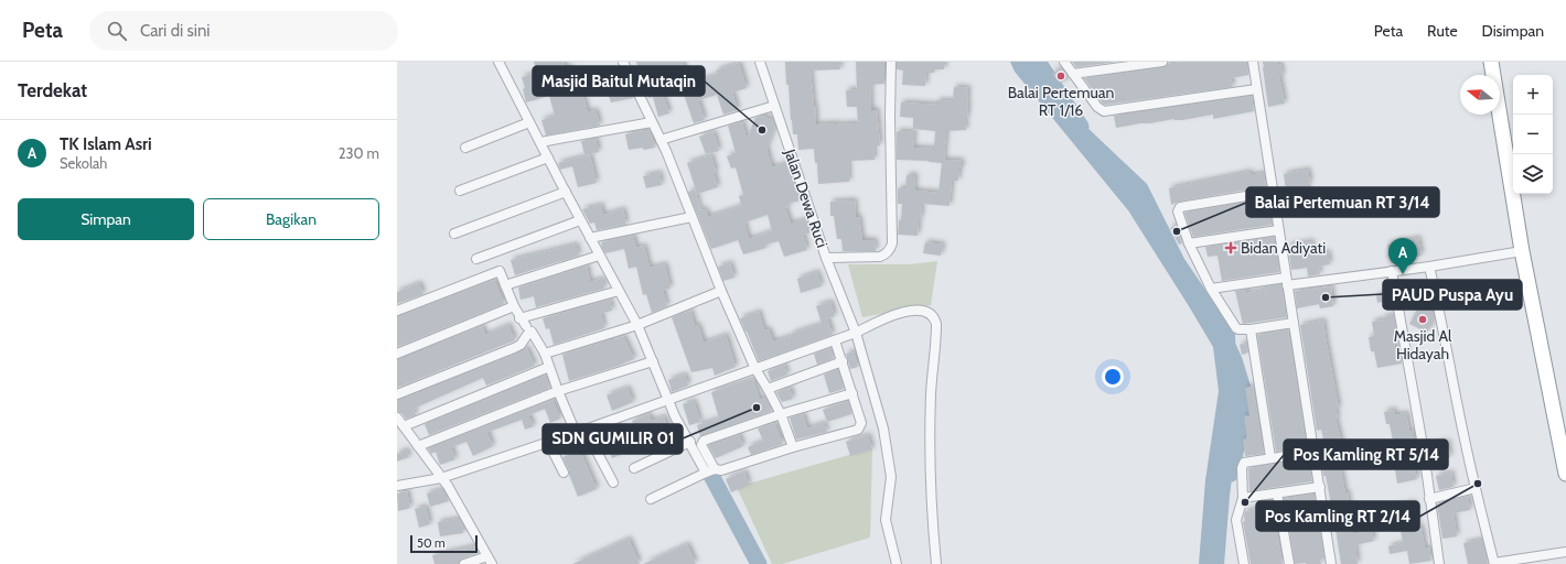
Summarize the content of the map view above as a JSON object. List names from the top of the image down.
{
  "streets": {
    "street": ["Jalan Dewa Ruci"]
  },
  "places": {
    "other": [
      "Balai Pertemuan RT 1/16",
      "Masjid Baitul Mutaqin",
      "Balai Pertemuan RT 3/14",
      "PAUD Puspa Ayu",
      "Masjid Al Hidayah",
      "SDN GUMILIR 01",
      "Pos Kamling RT 2/14",
      "Pos Kamling RT 5/14"
    ],
    "health": ["Bidan Adiyati"]
  },
  "scale_bar": "50 m",
  "north": "left",
  "page": {
    "header": "Peta",
    "search": "Cari di sini",
    "nav": ["Peta", "Rute", "Disimpan"],
    "heading": "Terdekat",
    "map_buttons": ["+", "−"],
    "list": [
      {
        "mark": "A",
        "name": "TK Islam Asri",
        "note": "Sekolah",
        "value": "230 m"
      }
    ],
    "buttons": ["Simpan", "Bagikan"],
    "pins": "A",
    "scale": "50 m"
  }
}
